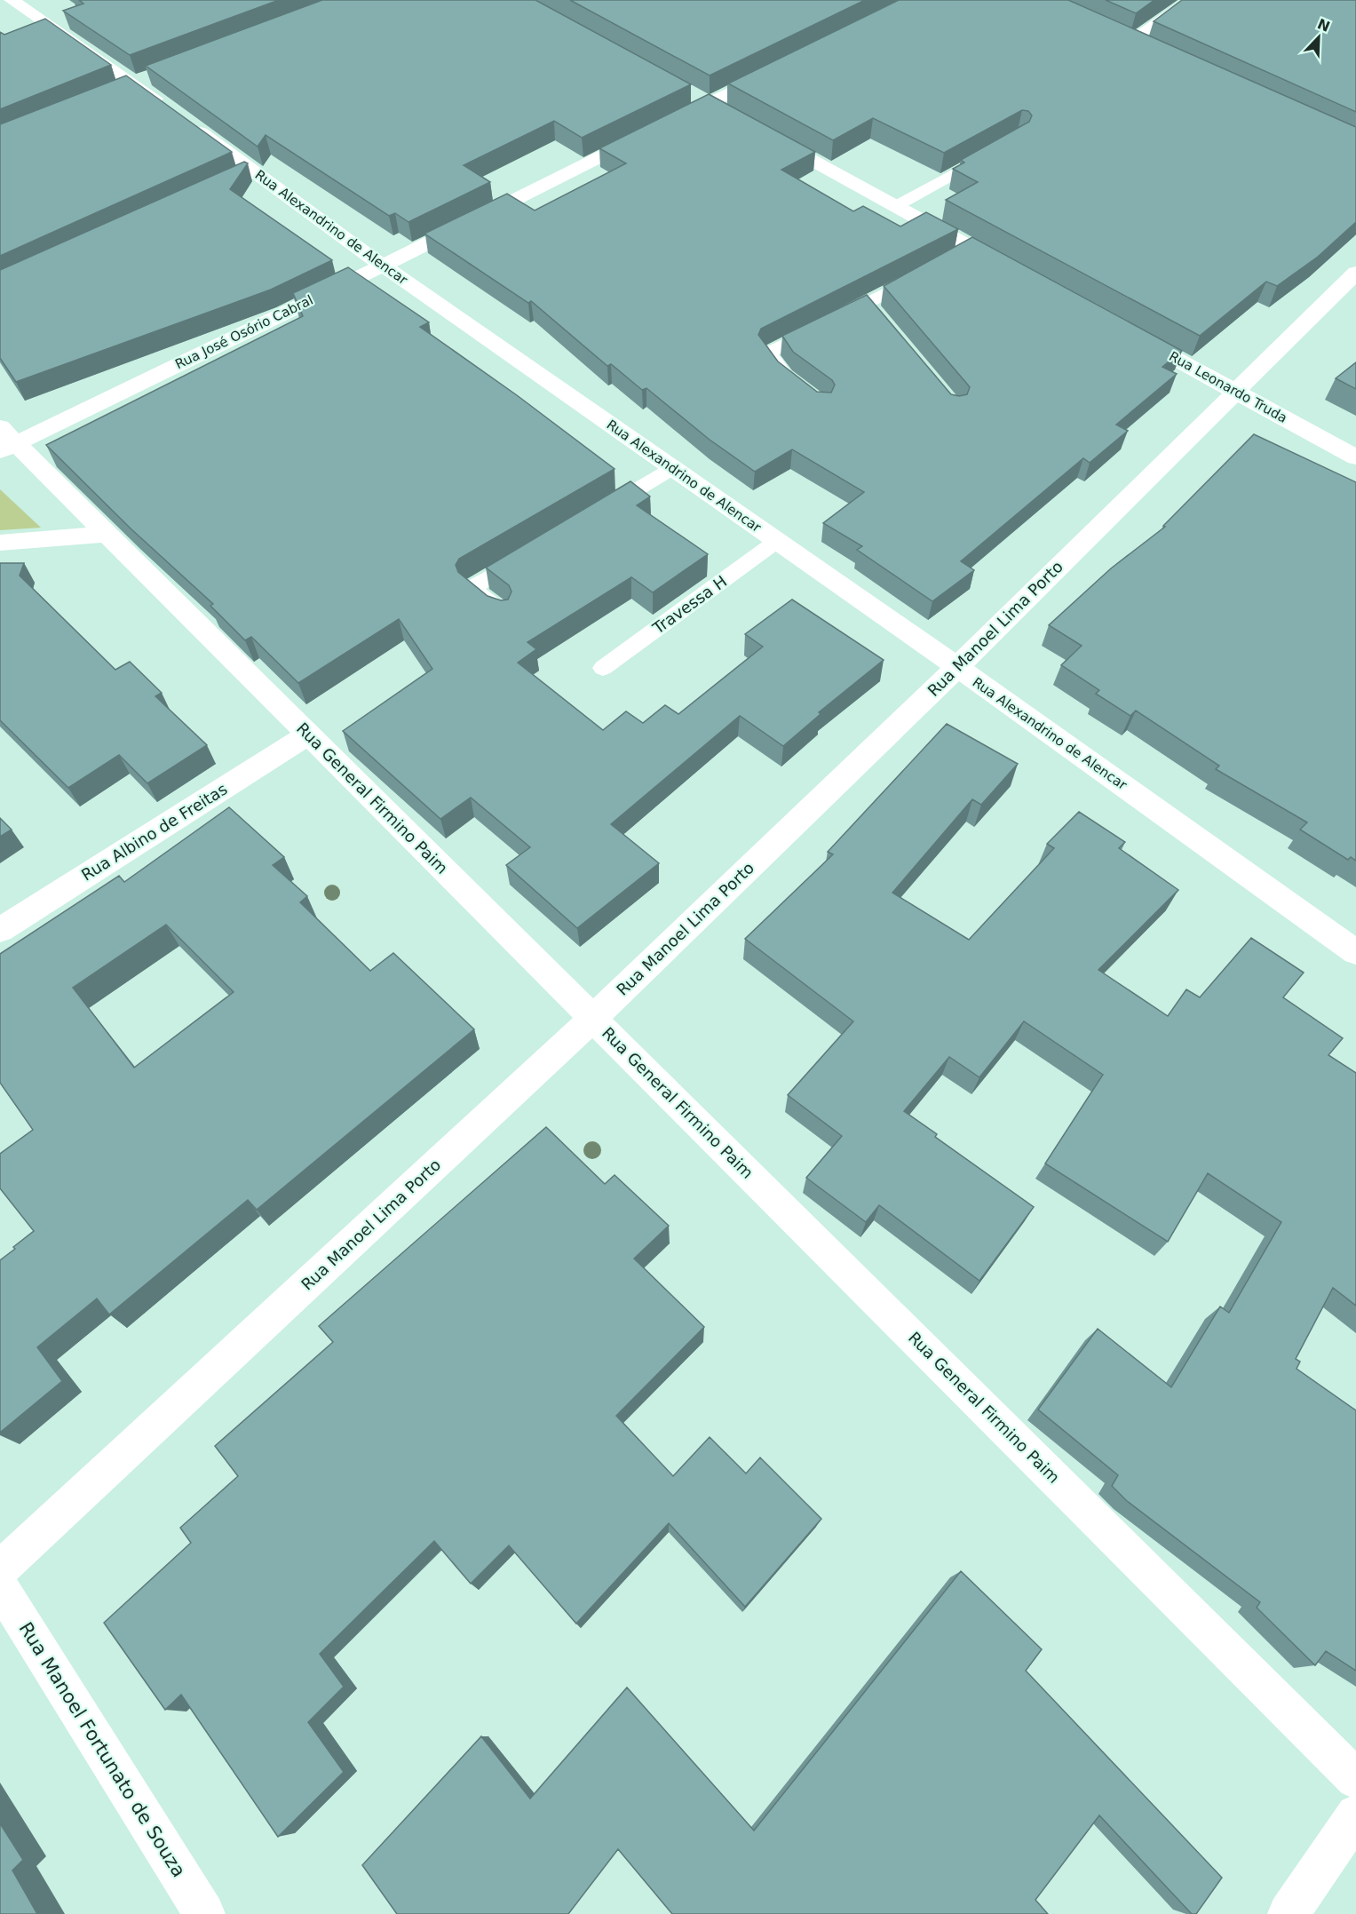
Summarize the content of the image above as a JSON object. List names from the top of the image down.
{
  "streets": {
    "street": [
      "Rua Alexandrino de Alencar",
      "Rua José Osório Cabral",
      "Rua Leonardo Truda",
      "Rua Manoel Lima Porto",
      "Rua General Firmino Paim",
      "Rua Albino de Freitas",
      "Rua Manoel Fortunato de Souza"
    ],
    "lane": ["Travessa H"]
  },
  "crossings": [
    ["Rua Alexandrino de Alencar", "Rua José Osório Cabral"],
    ["Rua Alexandrino de Alencar", "Travessa H"],
    ["Rua Alexandrino de Alencar", "Rua Manoel Lima Porto"],
    ["Rua José Osório Cabral", "Rua General Firmino Paim"],
    ["Rua Leonardo Truda", "Rua Manoel Lima Porto"],
    ["Rua Manoel Lima Porto", "Rua General Firmino Paim"],
    ["Rua General Firmino Paim", "Rua Albino de Freitas"]
  ],
  "north": "top right"
}
